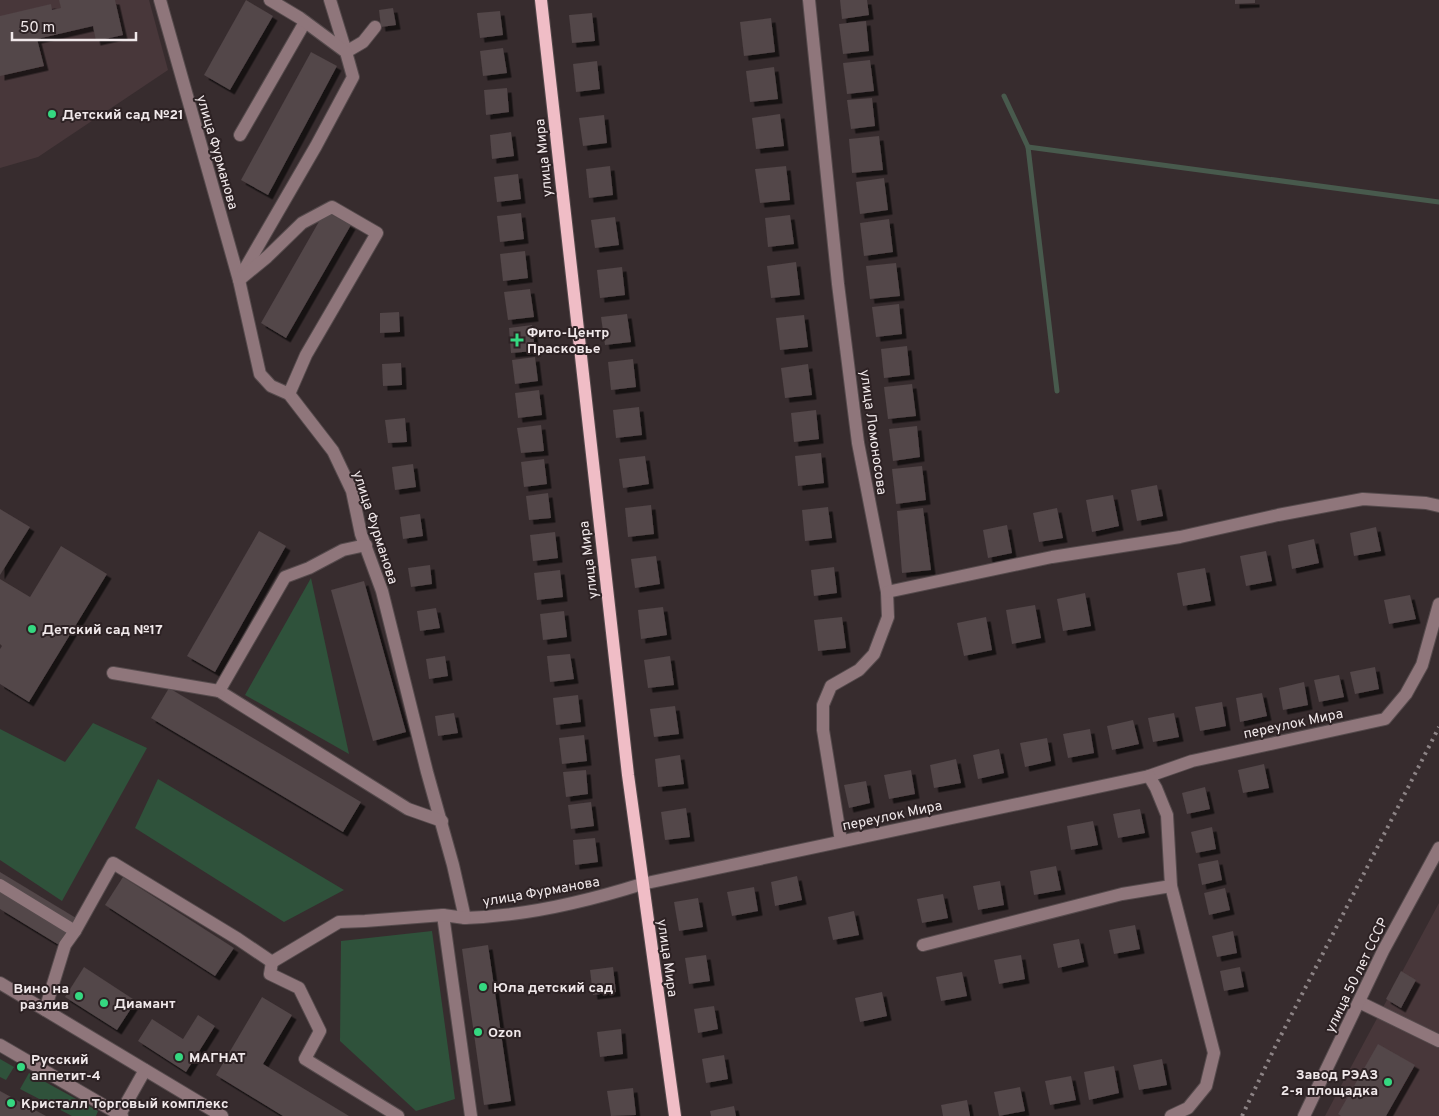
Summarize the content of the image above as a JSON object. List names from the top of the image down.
{
  "streets": {
    "main road": ["улица Мира"],
    "street": [
      "улица Фурманова",
      "улица Ломоносова",
      "переулок Мира",
      "улица 50 лет СССР"
    ]
  },
  "crossings": [
    ["улица Фурманова", "улица Мира"],
    ["улица Фурманова", "переулок Мира"],
    ["улица Мира", "переулок Мира"],
    ["улица Ломоносова", "переулок Мира"]
  ],
  "places": {
    "other": [
      "Детский сад №21",
      "Детский сад №17",
      "Юла детский сад",
      "Вино на разлив",
      "Диамант",
      "Ozon",
      "МАГНАТ",
      "Русский аппетит-4",
      "Завод РЭАЗ 2-я площадка",
      "Кристалл Торговый комплекс"
    ],
    "health": ["Фито-Центр Прасковье"]
  },
  "scale_bar": "50 m"
}
